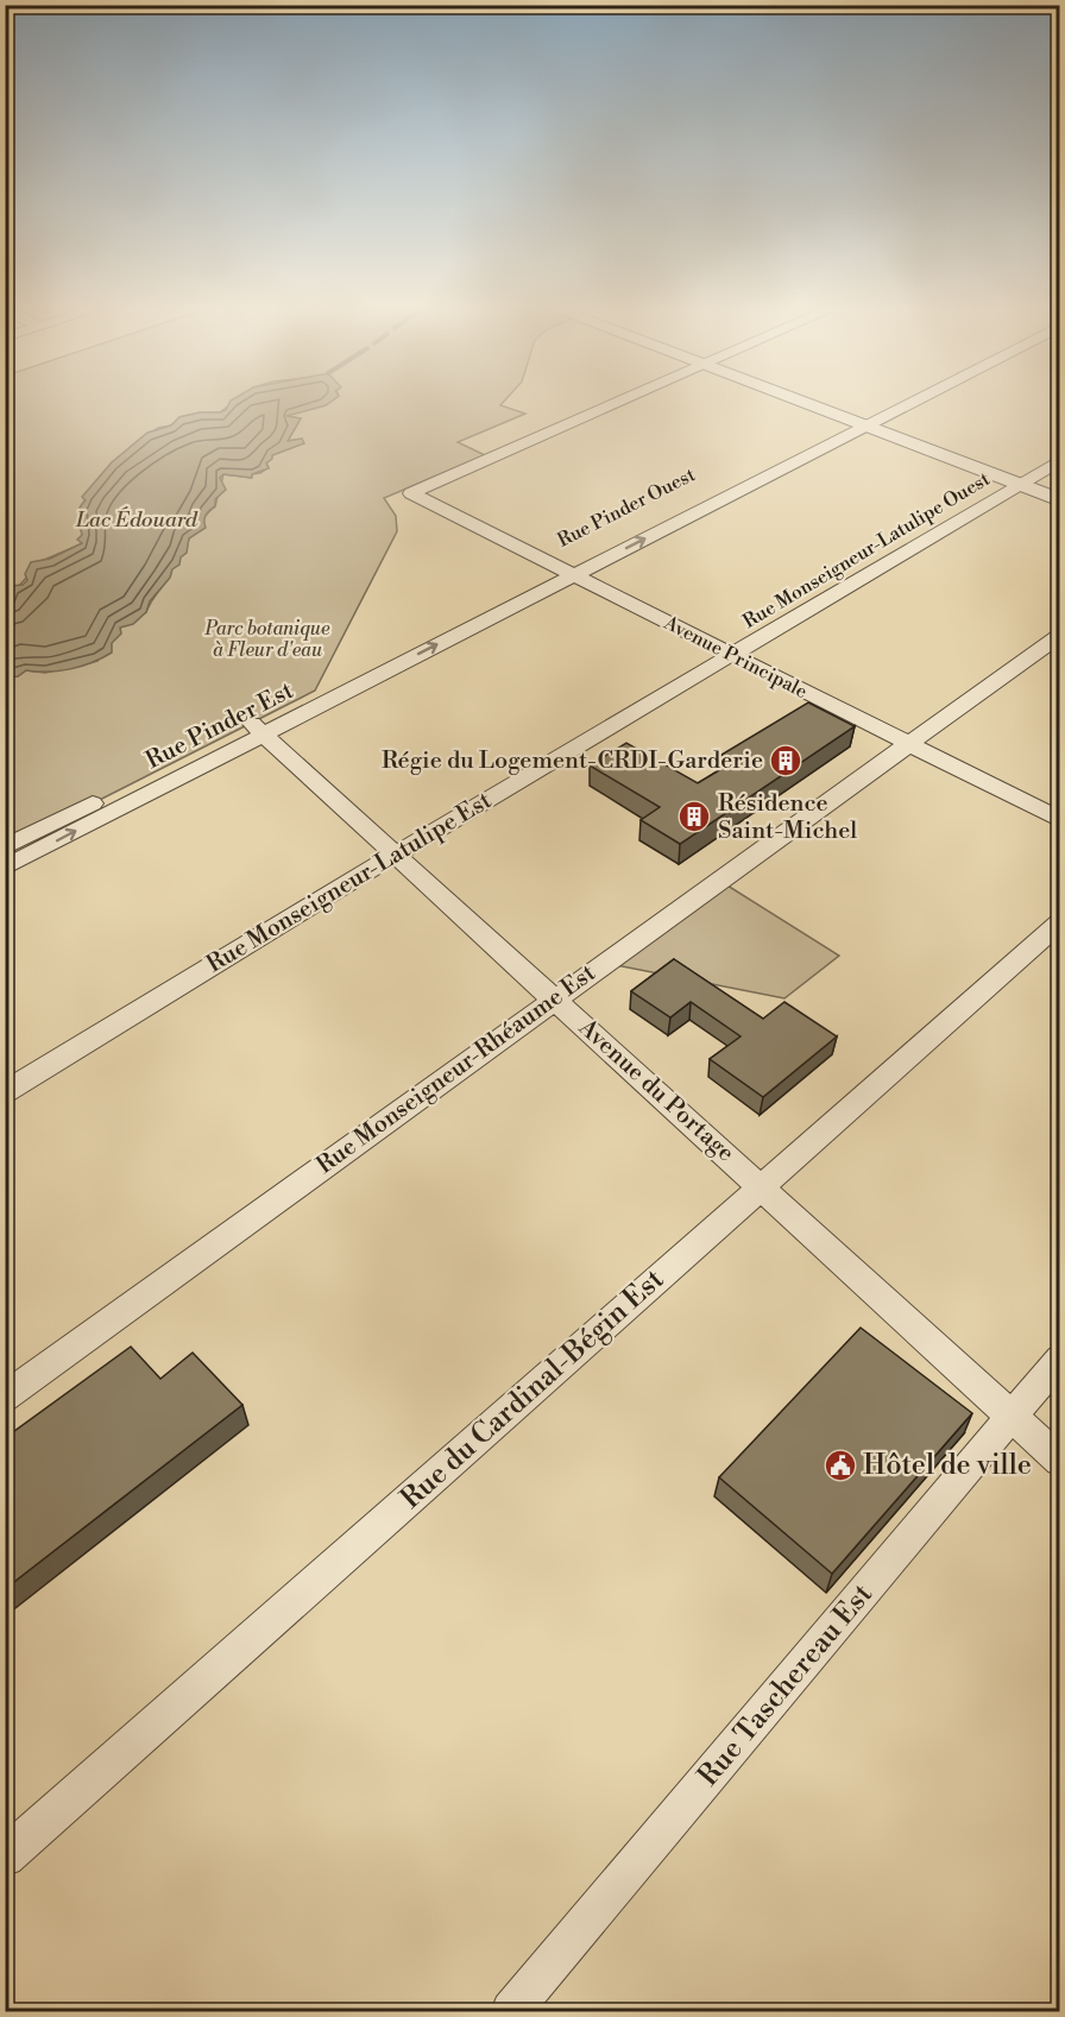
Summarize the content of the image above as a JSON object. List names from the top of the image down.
{
  "streets": {
    "street": [
      "Rue Pinder Ouest",
      "Rue Monseigneur-Latulipe Ouest",
      "Avenue Principale",
      "Rue Pinder Est",
      "Rue Monseigneur-Latulipe Est",
      "Rue Monseigneur-Rhéaume Est",
      "Avenue du Portage",
      "Rue du Cardinal-Bégin Est",
      "Rue Taschereau Est"
    ]
  },
  "crossings": [
    ["Rue Pinder Ouest", "Avenue Principale"],
    ["Rue Pinder Ouest", "Rue Pinder Est"],
    ["Rue Monseigneur-Latulipe Ouest", "Avenue Principale"],
    ["Rue Monseigneur-Latulipe Ouest", "Rue Monseigneur-Latulipe Est"],
    ["Avenue Principale", "Rue Pinder Est"],
    ["Avenue Principale", "Rue Monseigneur-Latulipe Est"],
    ["Avenue Principale", "Rue Monseigneur-Rhéaume Est"],
    ["Rue Pinder Est", "Avenue du Portage"],
    ["Rue Monseigneur-Latulipe Est", "Avenue du Portage"],
    ["Rue Monseigneur-Rhéaume Est", "Avenue du Portage"],
    ["Avenue du Portage", "Rue du Cardinal-Bégin Est"],
    ["Avenue du Portage", "Rue Taschereau Est"]
  ],
  "water": ["Lac Édouard"],
  "parks": ["Parc botanique à Fleur d'eau"],
  "places": {
    "building": ["Régie du Logement-CRDI-Garderie", "Résidence Saint-Michel"],
    "public building": ["Hôtel de ville"]
  }
}
